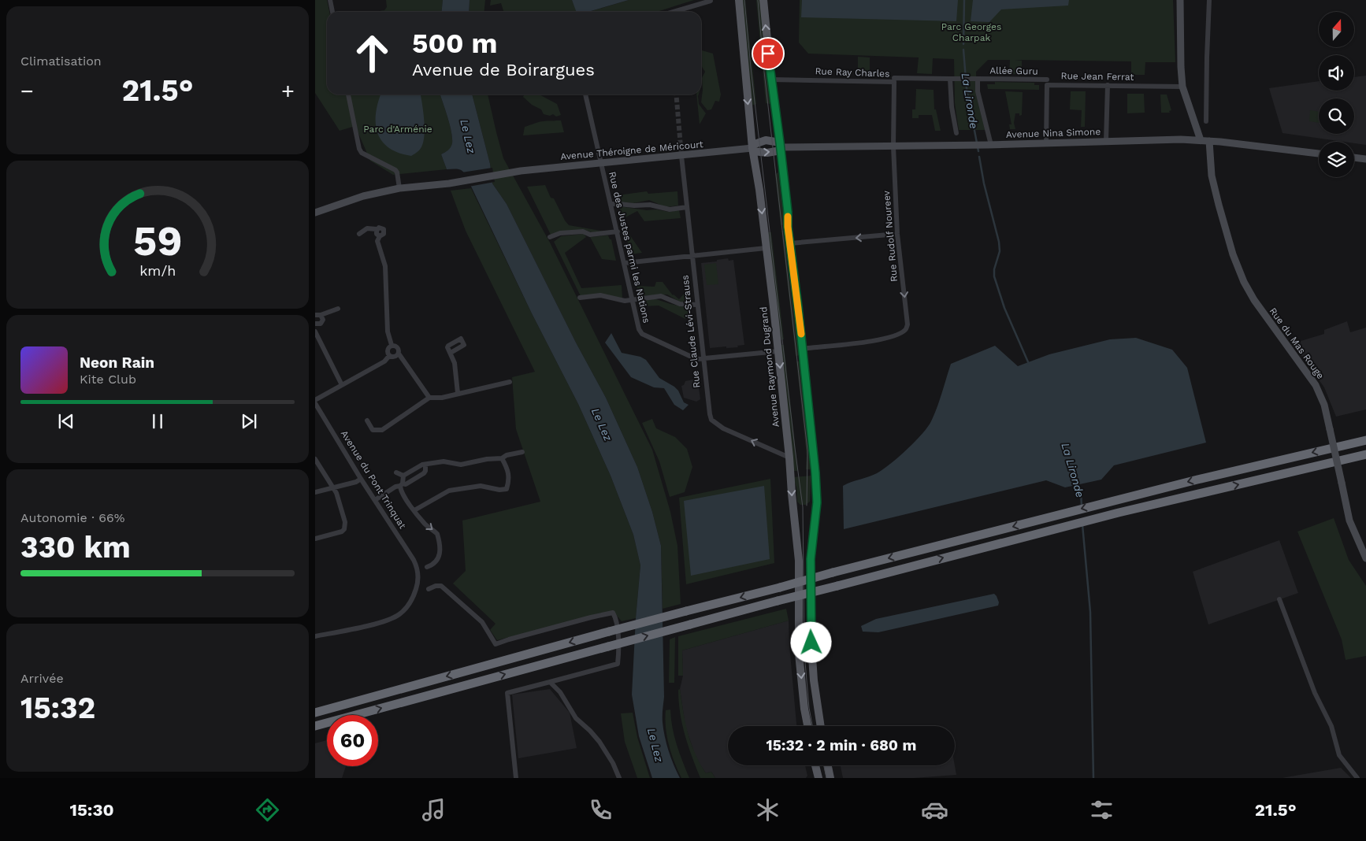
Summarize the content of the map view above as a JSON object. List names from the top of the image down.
{
  "streets": {
    "main road": ["Avenue Raymond Dugrand"],
    "street": [
      "Allée Guru",
      "Rue Ray Charles",
      "Rue Jean Ferrat",
      "Avenue Nina Simone",
      "Avenue Théroigne de Méricourt",
      "Rue Rudolf Noureev",
      "Rue des Justes parmi les Nations",
      "Rue Claude Lévi-Strauss",
      "Rue du Mas Rouge",
      "Avenue du Pont Trinquat"
    ]
  },
  "crossings": [
    ["Allée Guru", "Avenue Nina Simone"],
    ["Rue Ray Charles", "Avenue Nina Simone"],
    ["Rue Ray Charles", "Rue Rudolf Noureev"],
    ["Rue Jean Ferrat", "Avenue Nina Simone"],
    ["Avenue Nina Simone", "Rue Rudolf Noureev"],
    ["Avenue Nina Simone", "Rue du Mas Rouge"],
    ["Avenue Théroigne de Méricourt", "Rue des Justes parmi les Nations"],
    ["Avenue Théroigne de Méricourt", "Rue Claude Lévi-Strauss"],
    ["Avenue Théroigne de Méricourt", "Avenue Raymond Dugrand"],
    ["Rue des Justes parmi les Nations", "Rue Claude Lévi-Strauss"],
    ["Rue des Justes parmi les Nations", "Avenue Raymond Dugrand"],
    ["Rue Claude Lévi-Strauss", "Avenue Raymond Dugrand"]
  ],
  "one_way": ["Rue Claude Lévi-Strauss"],
  "water": ["La Lironde", "Le Lez"],
  "parks": ["Parc Georges Charpak", "Parc d'Arménie"],
  "north": "top",
  "page": {
    "tile": [
      "Climatisation",
      ["Autonomie · 66%", "330 km"],
      ["Arrivée", "15:32"]
    ],
    "turn": ["500 m", "Avenue de Boirargues"],
    "heat": ["−", "21.5°", "+"],
    "song": ["Neon Rain", "Kite Club"],
    "limit": "60",
    "trip": "15:32 · 2 min · 680 m",
    "tabs": ["15:30", "21.5°"],
    "gauge": ["59", "km/h"]
  }
}
